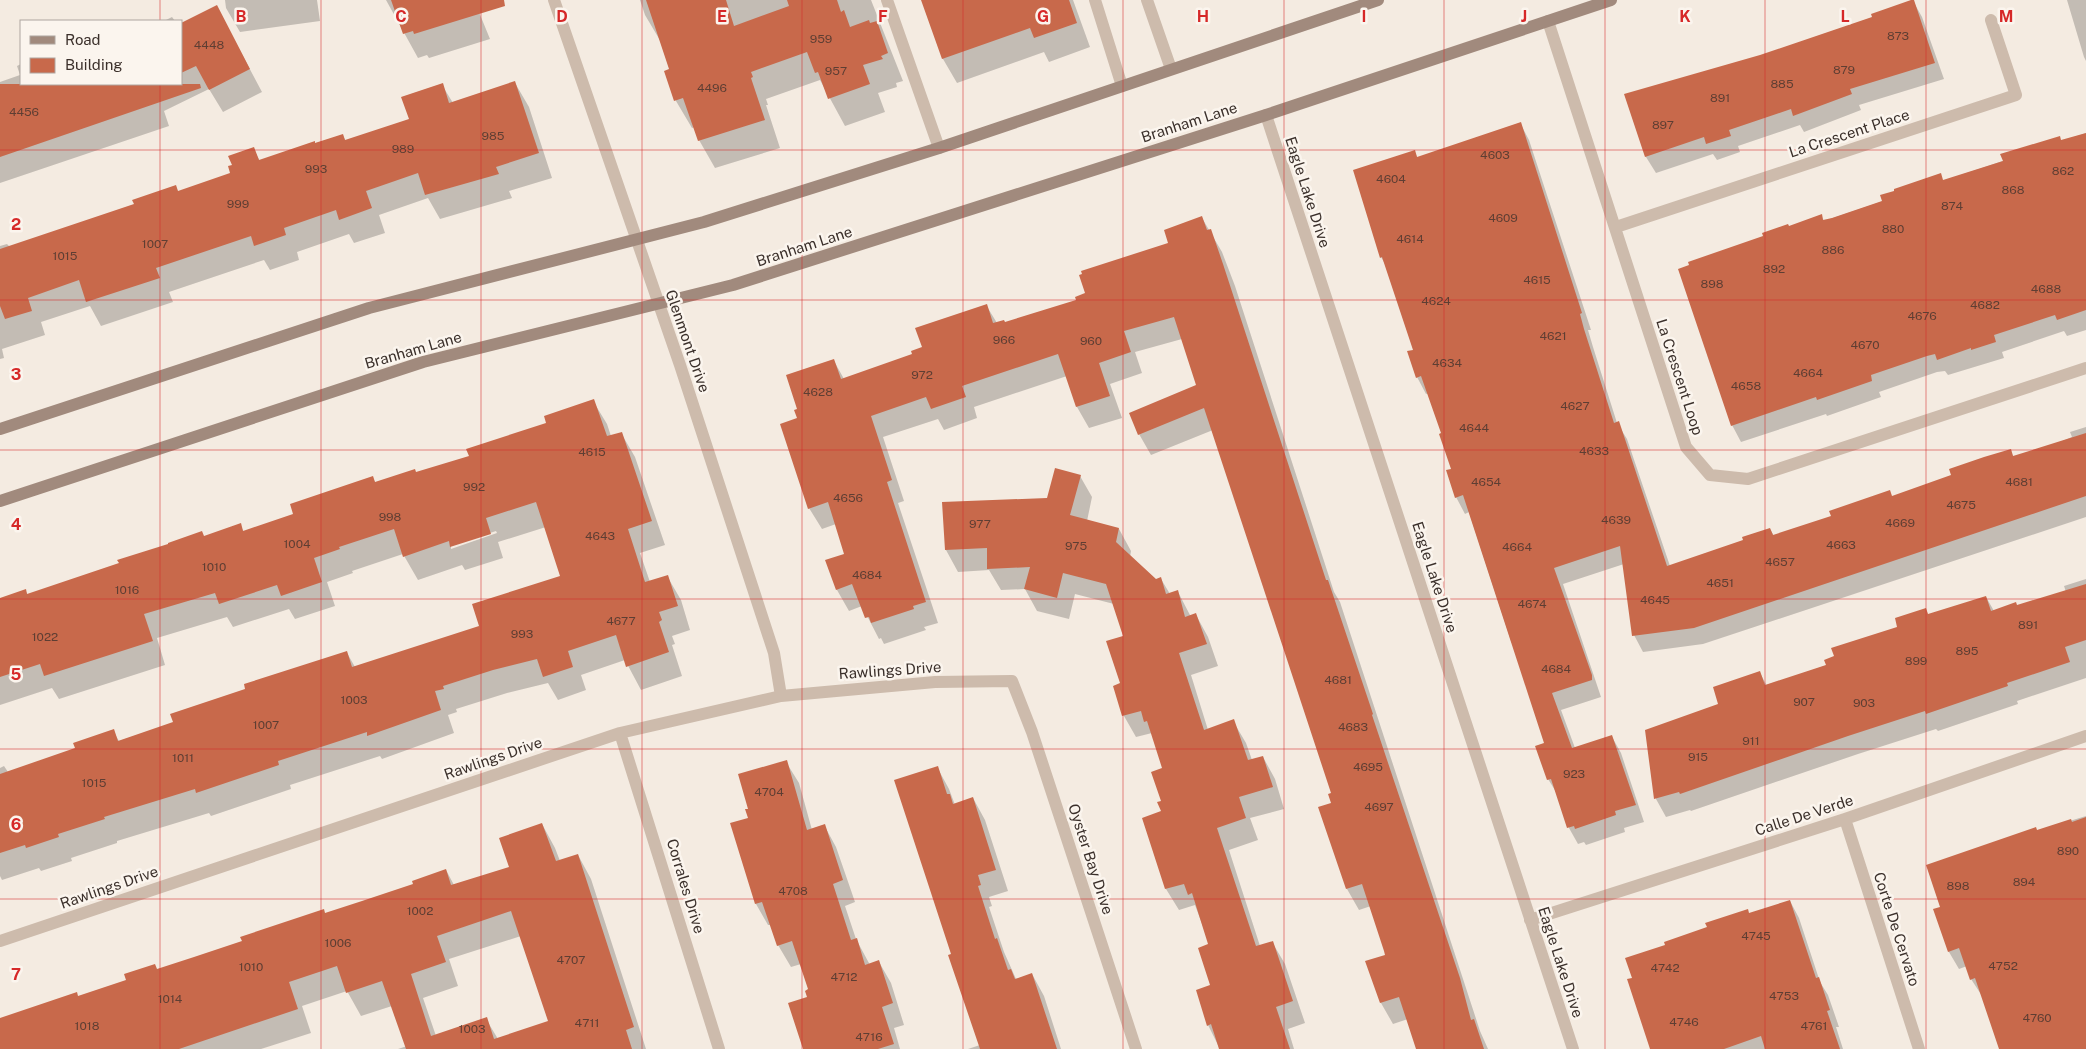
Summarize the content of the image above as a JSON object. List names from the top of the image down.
{
  "streets": {
    "main road": ["Branham Lane"],
    "street": [
      "La Crescent Place",
      "Eagle Lake Drive",
      "Glenmont Drive",
      "La Crescent Loop",
      "Rawlings Drive",
      "Calle De Verde",
      "Oyster Bay Drive",
      "Corrales Drive",
      "Corte De Cervato"
    ]
  },
  "crossings": [
    ["Branham Lane", "Eagle Lake Drive"],
    ["Branham Lane", "Glenmont Drive"],
    ["Branham Lane", "La Crescent Loop"],
    ["La Crescent Place", "La Crescent Loop"],
    ["Eagle Lake Drive", "Calle De Verde"],
    ["Glenmont Drive", "Rawlings Drive"],
    ["Rawlings Drive", "Oyster Bay Drive"],
    ["Rawlings Drive", "Corrales Drive"],
    ["Calle De Verde", "Corte De Cervato"]
  ],
  "house_numbers": [
    "873",
    "959",
    "4448",
    "879",
    "957",
    "885",
    "4496",
    "891",
    "4456",
    "897",
    "985",
    "989",
    "4603",
    "993",
    "862",
    "4604",
    "868",
    "999",
    "874",
    "4609",
    "880",
    "4614",
    "1007",
    "886",
    "1015",
    "892",
    "4615",
    "898",
    "4688",
    "4624",
    "4682",
    "4676",
    "4621",
    "966",
    "960",
    "4670",
    "4634",
    "4664",
    "972",
    "4658",
    "4628",
    "4627",
    "4644",
    "4633",
    "4615",
    "4654",
    "4681",
    "992",
    "4656",
    "4675",
    "998",
    "4639",
    "4669",
    "977",
    "4643",
    "1004",
    "4663",
    "975",
    "4664",
    "4657",
    "1010",
    "4684",
    "4651",
    "1016",
    "4645",
    "4674",
    "4677",
    "891",
    "993",
    "1022",
    "895",
    "899",
    "4684",
    "4681",
    "1003",
    "907",
    "903",
    "1007",
    "4683",
    "911",
    "915",
    "1011",
    "4695",
    "923",
    "1015",
    "4704",
    "4697",
    "890",
    "894",
    "898",
    "4708",
    "1002",
    "4745",
    "1006",
    "4707",
    "4752",
    "1010",
    "4742",
    "4712",
    "4753",
    "1014",
    "4760",
    "4746",
    "4711",
    "1018",
    "4761",
    "1003",
    "4716"
  ],
  "legend": ["Road", "Building"],
  "grid": {
    "columns": [
      "B",
      "C",
      "D",
      "E",
      "F",
      "G",
      "H",
      "I",
      "J",
      "K",
      "L",
      "M"
    ],
    "rows": [
      "2",
      "3",
      "4",
      "5",
      "6",
      "7"
    ]
  }
}
